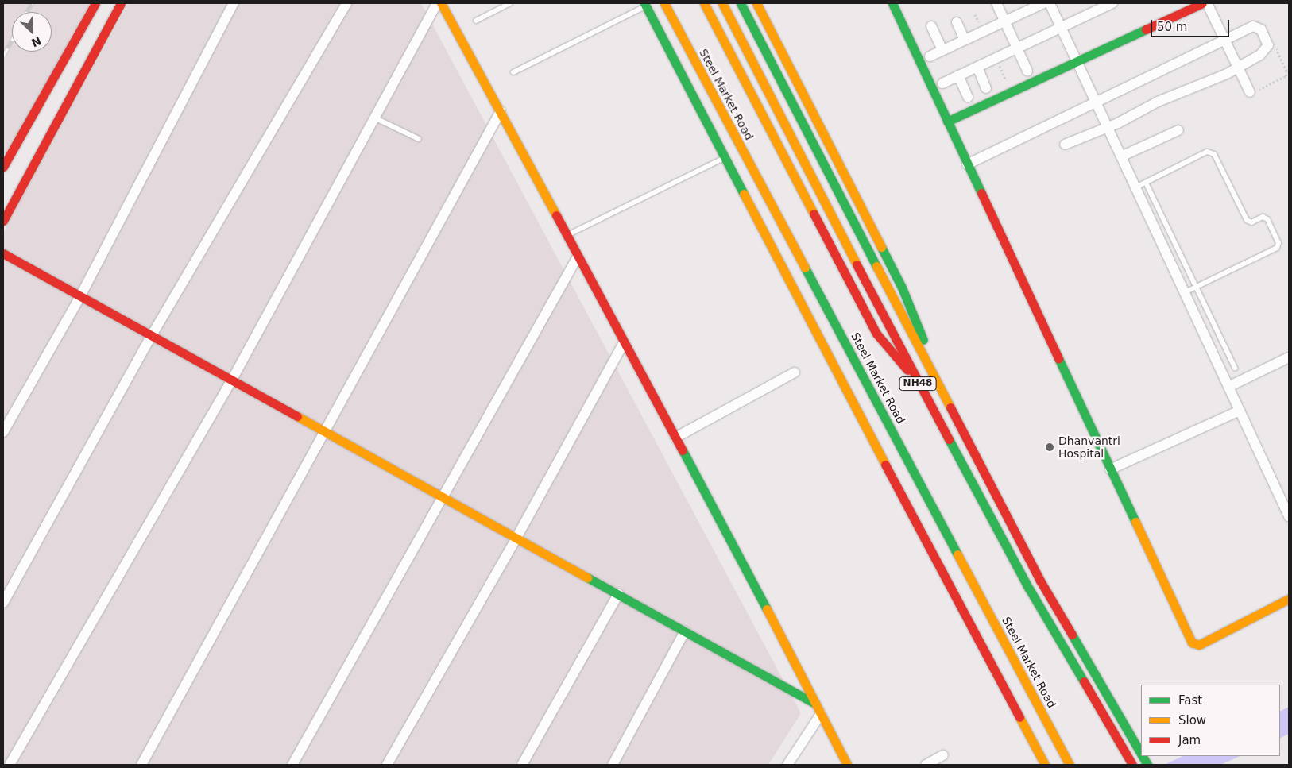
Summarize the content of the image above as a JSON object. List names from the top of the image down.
{
  "streets": {
    "main road": ["Steel Market Road", "NH48"]
  },
  "places": ["Dhanvantri Hospital"],
  "legend": ["Fast", "Slow", "Jam"],
  "scale_bar": "50 m",
  "north": "bottom right"
}
